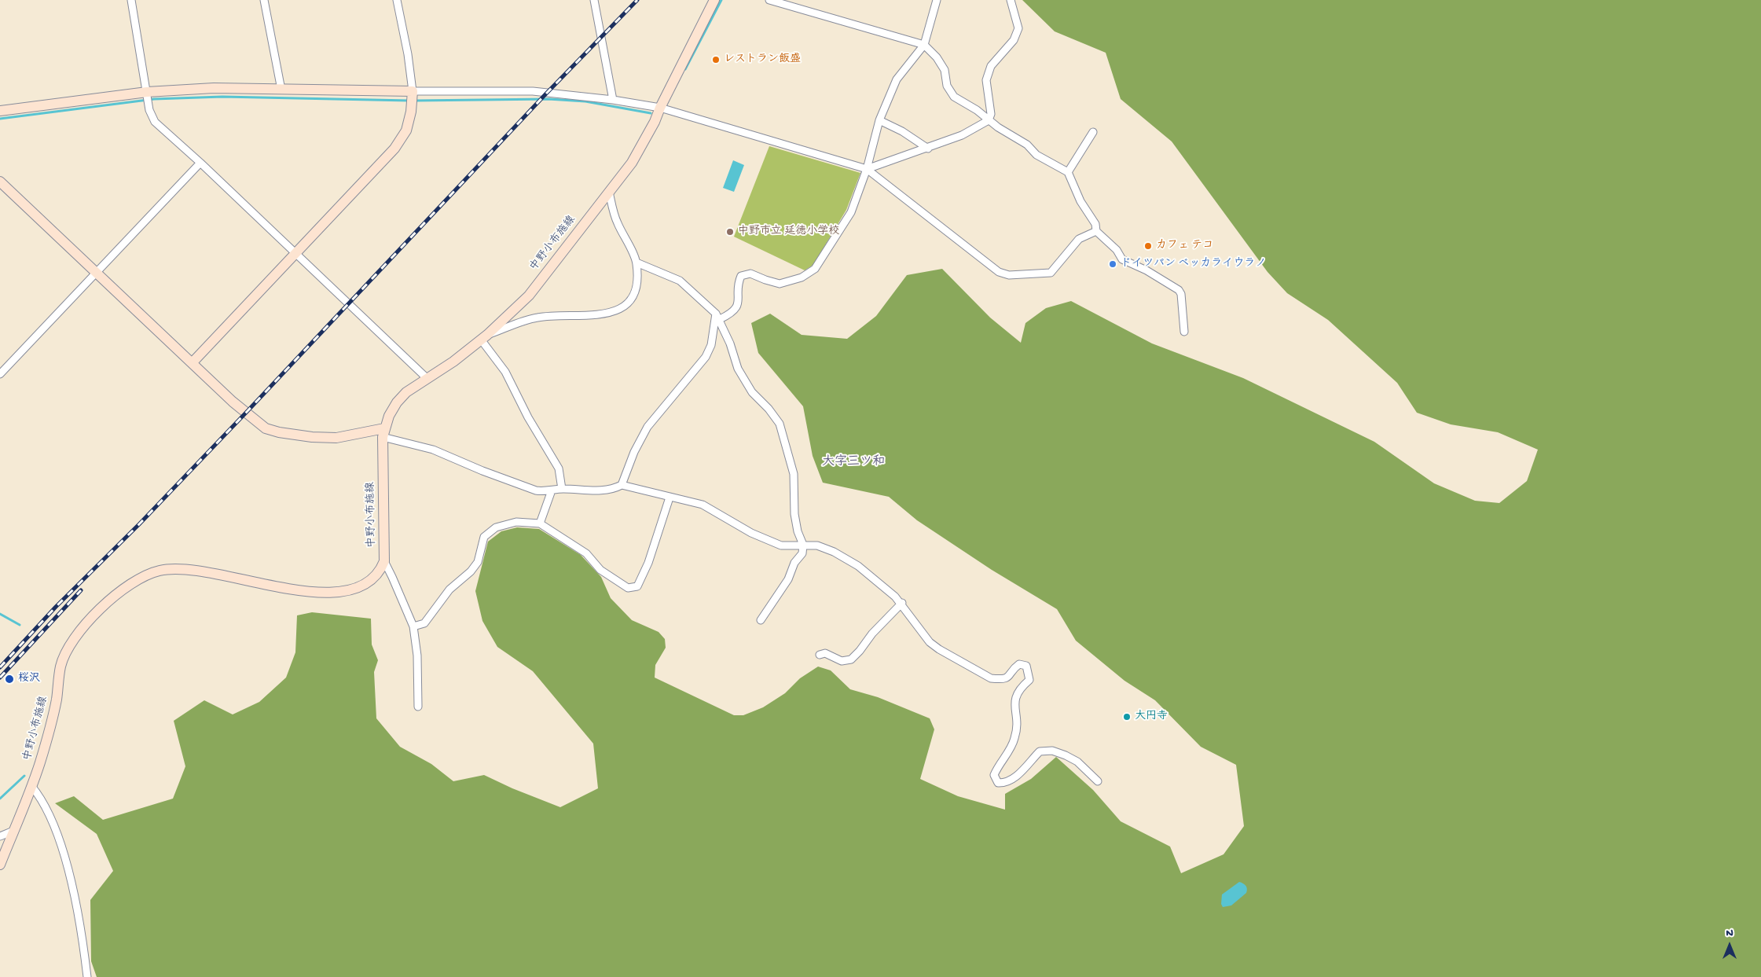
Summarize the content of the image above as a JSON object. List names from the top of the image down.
{
  "streets": {
    "main road": ["中野小布施線"]
  },
  "districts": ["大字三ツ和"],
  "places": [
    "レストラン飯盛",
    "中野市立 延徳小学校",
    "カフェ テコ",
    "ドイツパン ベッカライウラノ",
    "桜沢",
    "大円寺"
  ],
  "north": "top"
}
